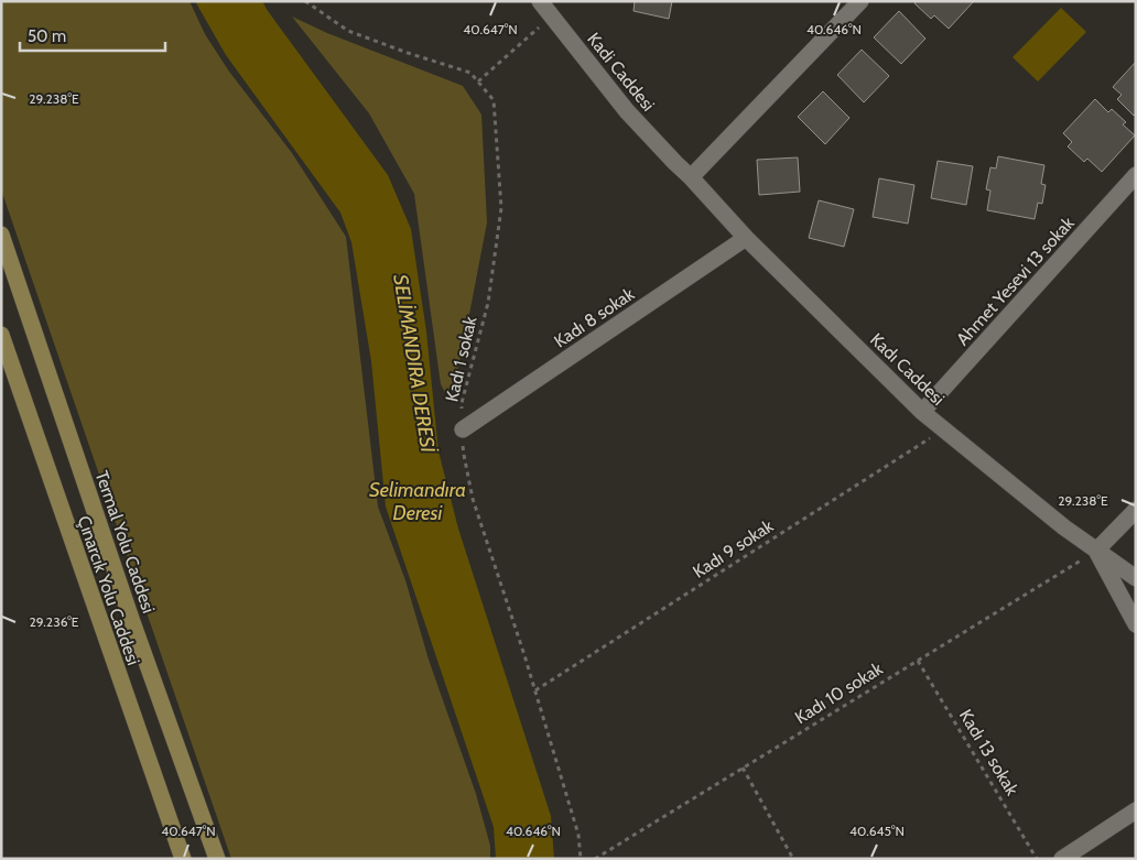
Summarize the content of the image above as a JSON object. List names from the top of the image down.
{
  "streets": {
    "main road": ["Termal Yolu Caddesi", "Çınarcık Yolu Caddesi"],
    "street": [
      "Kadi Caddesi",
      "Ahmet Yesevi 13 sokak",
      "Kadı 8 sokak",
      "Kadı Caddesi"
    ],
    "path": [
      "Kadı 1 sokak",
      "Kadı 9 sokak",
      "Kadı 10 sokak",
      "Kadı 13 sokak"
    ]
  },
  "crossings": [
    ["Kadi Caddesi", "Kadı Caddesi"],
    ["Ahmet Yesevi 13 sokak", "Kadı Caddesi"],
    ["Kadı 8 sokak", "Kadı 1 sokak"],
    ["Kadı 8 sokak", "Kadı Caddesi"],
    ["Kadı 1 sokak", "Kadı 9 sokak"],
    ["Kadı Caddesi", "Kadı 9 sokak"],
    ["Kadı Caddesi", "Kadı 10 sokak"],
    ["Kadı 10 sokak", "Kadı 13 sokak"]
  ],
  "water": ["SELİMANDIRA DERESİ", "Selimandıra Deresi"],
  "scale_bar": "50 m",
  "coordinates": [
    "40.647°N",
    "40.646°N",
    "29.238°E",
    "29.236°E",
    "40.645°N"
  ]
}
